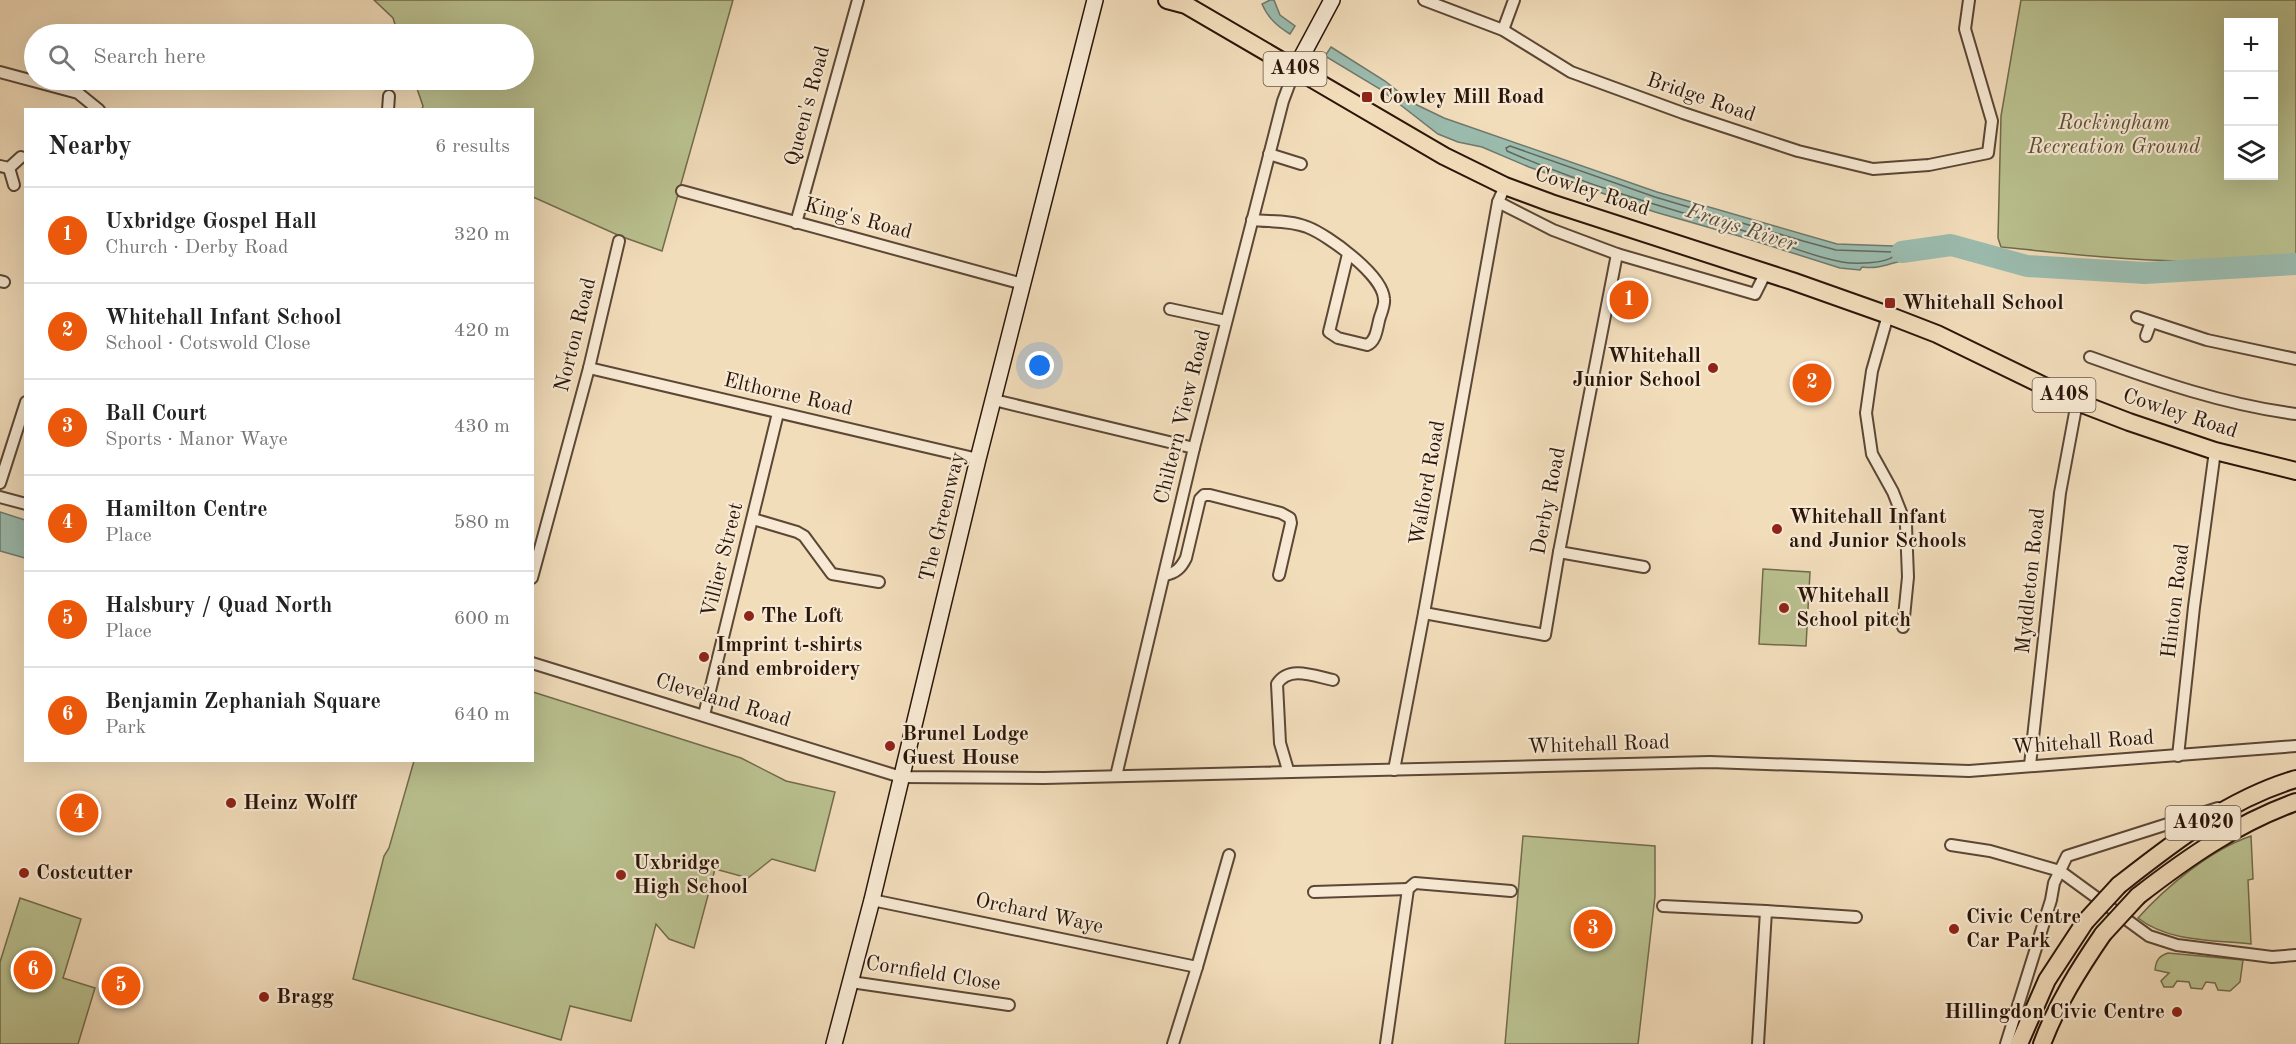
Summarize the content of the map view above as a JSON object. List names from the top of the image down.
{
  "streets": {
    "main road": ["A408", "Cowley Road", "A4020"],
    "street": [
      "Bridge Road",
      "Queen's Road",
      "King's Road",
      "Norton Road",
      "Elthorne Road",
      "Chiltern View Road",
      "Walford Road",
      "Derby Road",
      "The Greenway",
      "Villier Street",
      "Myddleton Road",
      "Hinton Road",
      "Cleveland Road",
      "Whitehall Road",
      "Orchard Waye",
      "Cornfield Close"
    ]
  },
  "crossings": [
    ["Queen's Road", "King's Road"],
    ["Cowley Road", "Chiltern View Road"],
    ["Cowley Road", "Walford Road"],
    ["Cowley Road", "Myddleton Road"],
    ["Cowley Road", "Hinton Road"],
    ["King's Road", "The Greenway"],
    ["Norton Road", "Elthorne Road"],
    ["Elthorne Road", "The Greenway"],
    ["Elthorne Road", "Villier Street"],
    ["Chiltern View Road", "Whitehall Road"],
    ["Walford Road", "Derby Road"],
    ["Walford Road", "Whitehall Road"],
    ["The Greenway", "Cleveland Road"],
    ["The Greenway", "Whitehall Road"],
    ["The Greenway", "Orchard Waye"],
    ["The Greenway", "Cornfield Close"],
    ["Villier Street", "Cleveland Road"],
    ["Myddleton Road", "Whitehall Road"],
    ["Hinton Road", "Whitehall Road"],
    ["Cleveland Road", "Whitehall Road"]
  ],
  "water": ["Frays River"],
  "parks": ["Rockingham Recreation Ground"],
  "places": {
    "transit": ["Cowley Mill Road", "Whitehall School"],
    "other": [
      "Whitehall Junior School",
      "Whitehall Infant and Junior Schools",
      "Whitehall School pitch",
      "The Loft",
      "Imprint t-shirts and embroidery",
      "Brunel Lodge Guest House",
      "Heinz Wolff",
      "Costcutter",
      "Uxbridge High School",
      "Civic Centre Car Park",
      "Bragg",
      "Hillingdon Civic Centre"
    ]
  },
  "page": {
    "map_buttons": ["+", "−"],
    "search": "Search here",
    "heading": ["Nearby", "6 results"],
    "list": [
      {
        "mark": "1",
        "name": "Uxbridge Gospel Hall",
        "note": "Church · Derby Road",
        "value": "320 m"
      },
      {
        "mark": "2",
        "name": "Whitehall Infant School",
        "note": "School · Cotswold Close",
        "value": "420 m"
      },
      {
        "mark": "3",
        "name": "Ball Court",
        "note": "Sports · Manor Waye",
        "value": "430 m"
      },
      {
        "mark": "4",
        "name": "Hamilton Centre",
        "note": "Place",
        "value": "580 m"
      },
      {
        "mark": "5",
        "name": "Halsbury / Quad North",
        "note": "Place",
        "value": "600 m"
      },
      {
        "mark": "6",
        "name": "Benjamin Zephaniah Square",
        "note": "Park",
        "value": "640 m"
      }
    ],
    "pins": [
      "1",
      "2",
      "4",
      "3",
      "6",
      "5"
    ]
  }
}
